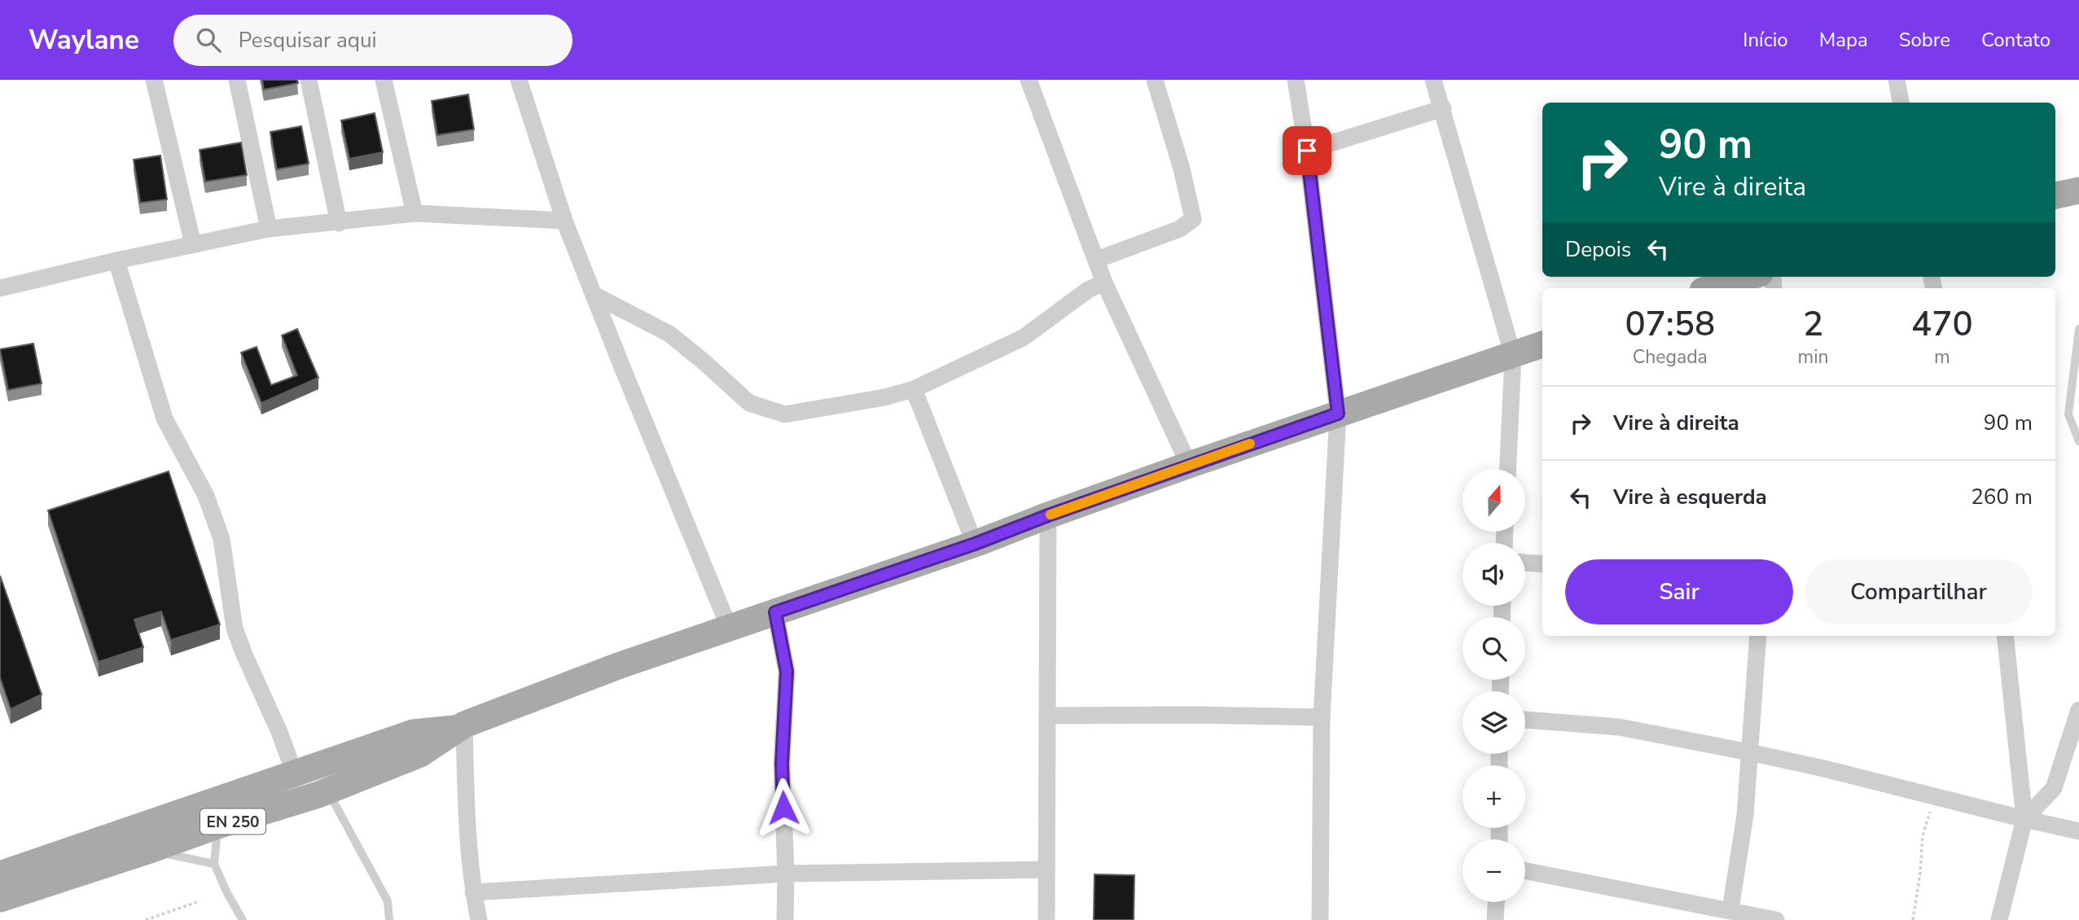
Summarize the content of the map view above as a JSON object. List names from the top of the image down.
{
  "streets": {
    "main road": ["EN 250"]
  },
  "north": "top",
  "page": {
    "header": "Waylane",
    "search": "Pesquisar aqui",
    "nav": [
      "Início",
      "Mapa",
      "Sobre",
      "Contato"
    ],
    "turn": ["90 m", "Vire à direita"],
    "then": "Depois",
    "eta": [
      "07:58",
      "Chegada",
      "2",
      "min",
      "470",
      "m"
    ],
    "list": [
      {
        "name": "Vire à direita",
        "value": "90 m"
      },
      {
        "name": "Vire à esquerda",
        "value": "260 m"
      }
    ],
    "map_buttons": ["+", "−"],
    "buttons": ["Sair", "Compartilhar"]
  }
}
